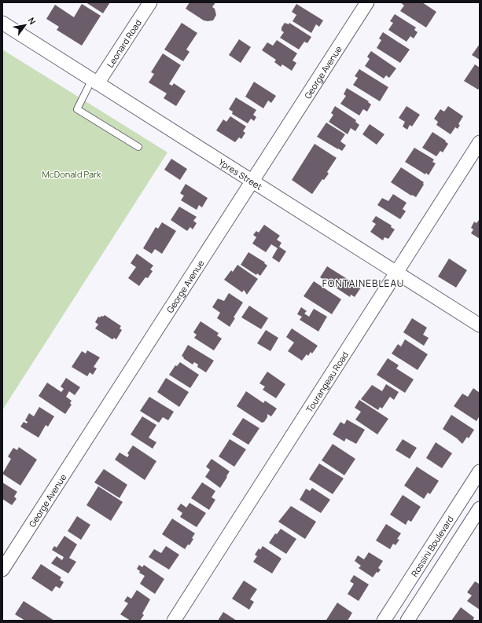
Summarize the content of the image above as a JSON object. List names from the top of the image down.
{
  "streets": {
    "street": [
      "Leonard Road",
      "George Avenue",
      "Ypres Street",
      "Tourangeau Road",
      "Rossini Boulevard"
    ]
  },
  "crossings": [
    ["Leonard Road", "Ypres Street"],
    ["George Avenue", "Ypres Street"],
    ["Ypres Street", "Tourangeau Road"]
  ],
  "districts": ["FONTAINEBLEAU"],
  "parks": ["McDonald Park"],
  "north": "top right"
}
